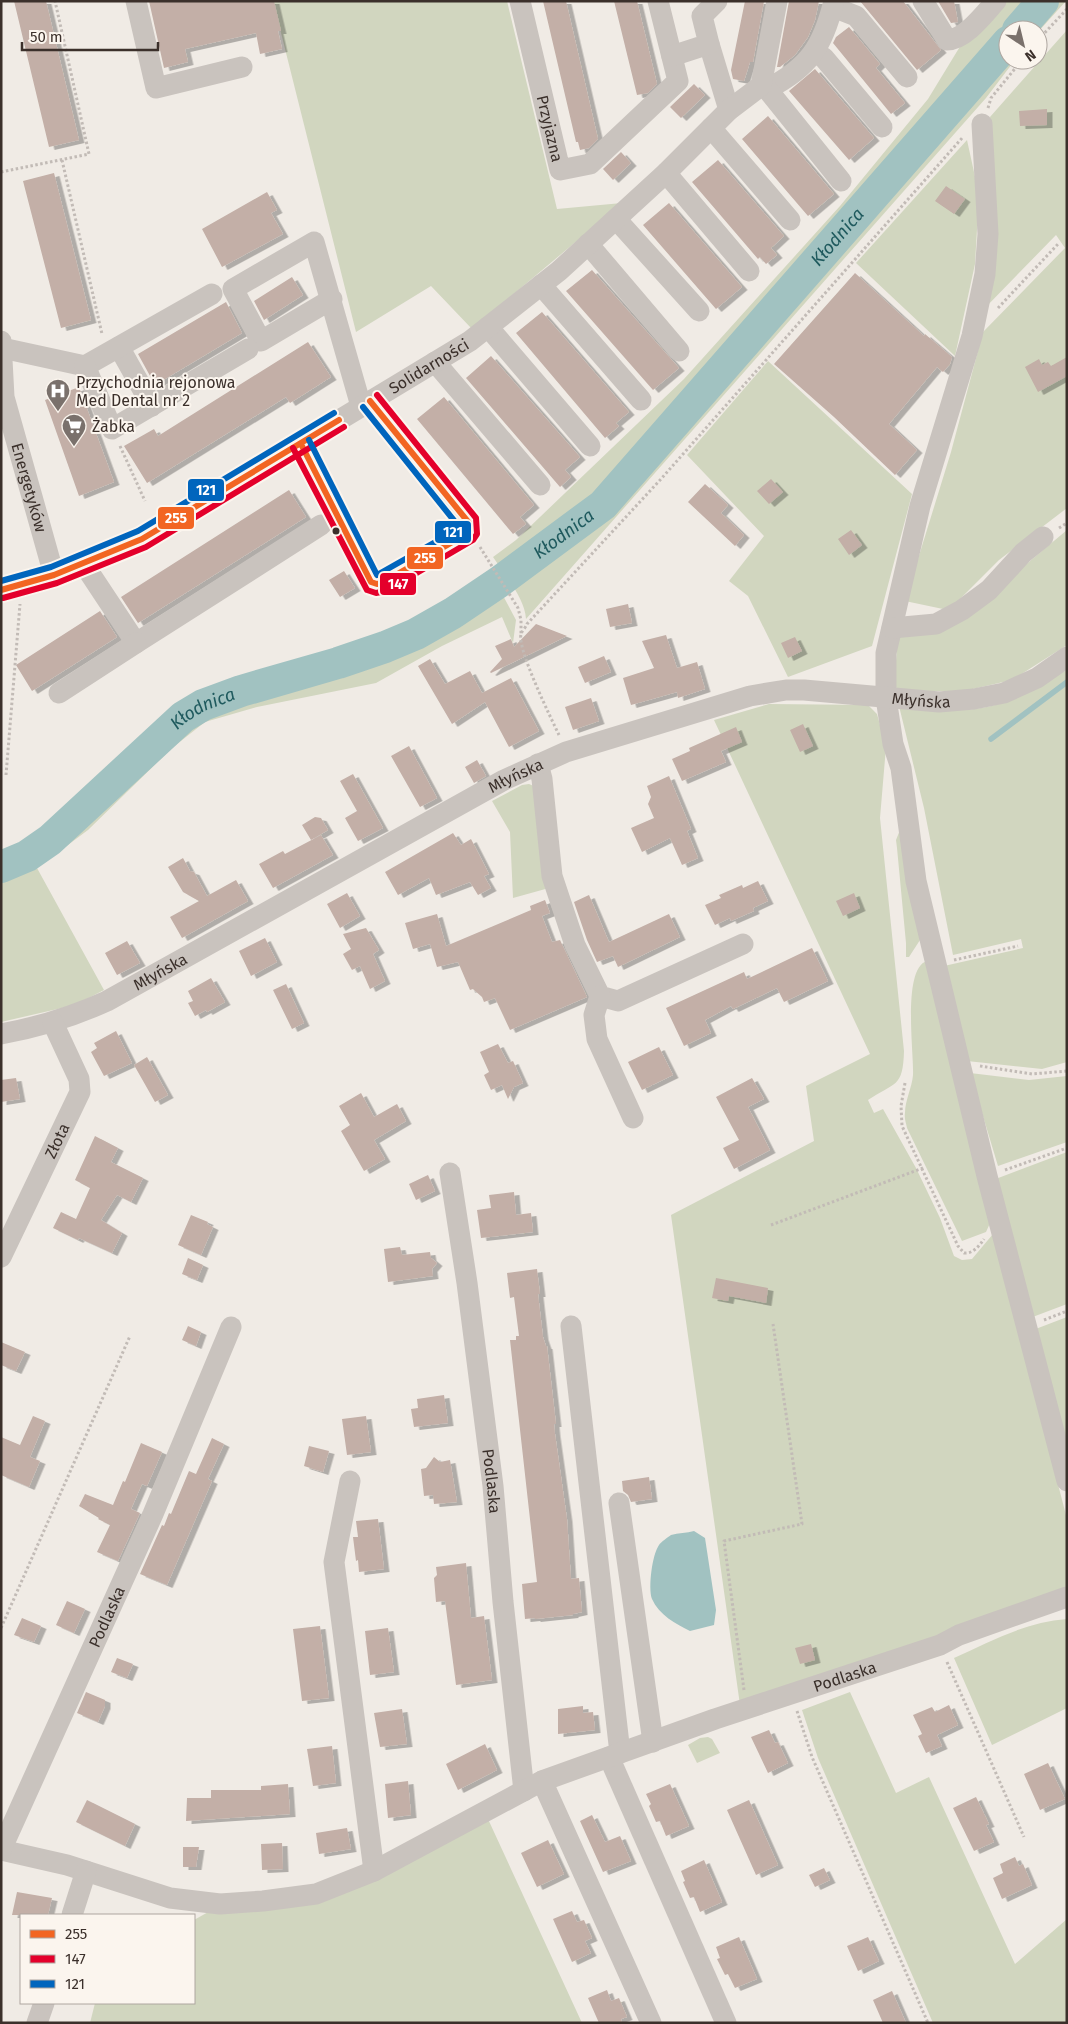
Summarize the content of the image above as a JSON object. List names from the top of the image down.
{
  "streets": {
    "street": [
      "Przyjazna",
      "Solidarności",
      "Energetyków",
      "Młyńska",
      "Złota",
      "Podlaska"
    ]
  },
  "crossings": [
    ["Solidarności", "Energetyków"],
    ["Młyńska", "Złota"]
  ],
  "water": ["Kłodnica"],
  "places": {
    "hospital": ["Przychodnia rejonowa Med Dental nr 2"],
    "supermarket": ["Żabka"]
  },
  "lines": ["transit line 147", "transit line 255", "transit line 121"],
  "legend": ["255", "147", "121"],
  "scale_bar": "50 m",
  "north": "bottom right"
}
